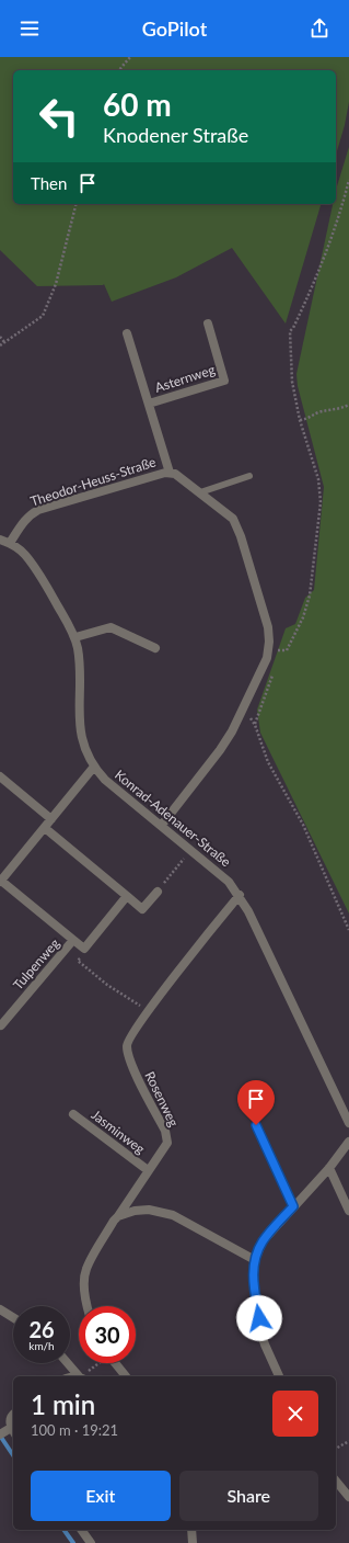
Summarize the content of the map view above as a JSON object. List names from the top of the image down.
{
  "streets": {
    "street": [
      "Asternweg",
      "Theodor-Heuss-Straße",
      "Konrad-Adenauer-Straße",
      "Tulpenweg",
      "Rosenweg",
      "Jasminweg"
    ]
  },
  "crossings": [
    ["Asternweg", "Theodor-Heuss-Straße"],
    ["Theodor-Heuss-Straße", "Konrad-Adenauer-Straße"],
    ["Konrad-Adenauer-Straße", "Rosenweg"],
    ["Rosenweg", "Jasminweg"]
  ],
  "page": {
    "header": "GoPilot",
    "turn": ["60 m", "Knodener Straße"],
    "then": "Then",
    "speed": "26 km/h",
    "limit": "30",
    "heading": ["1 min", "100 m · 19:21"],
    "buttons": ["Exit", "Share"]
  }
}
